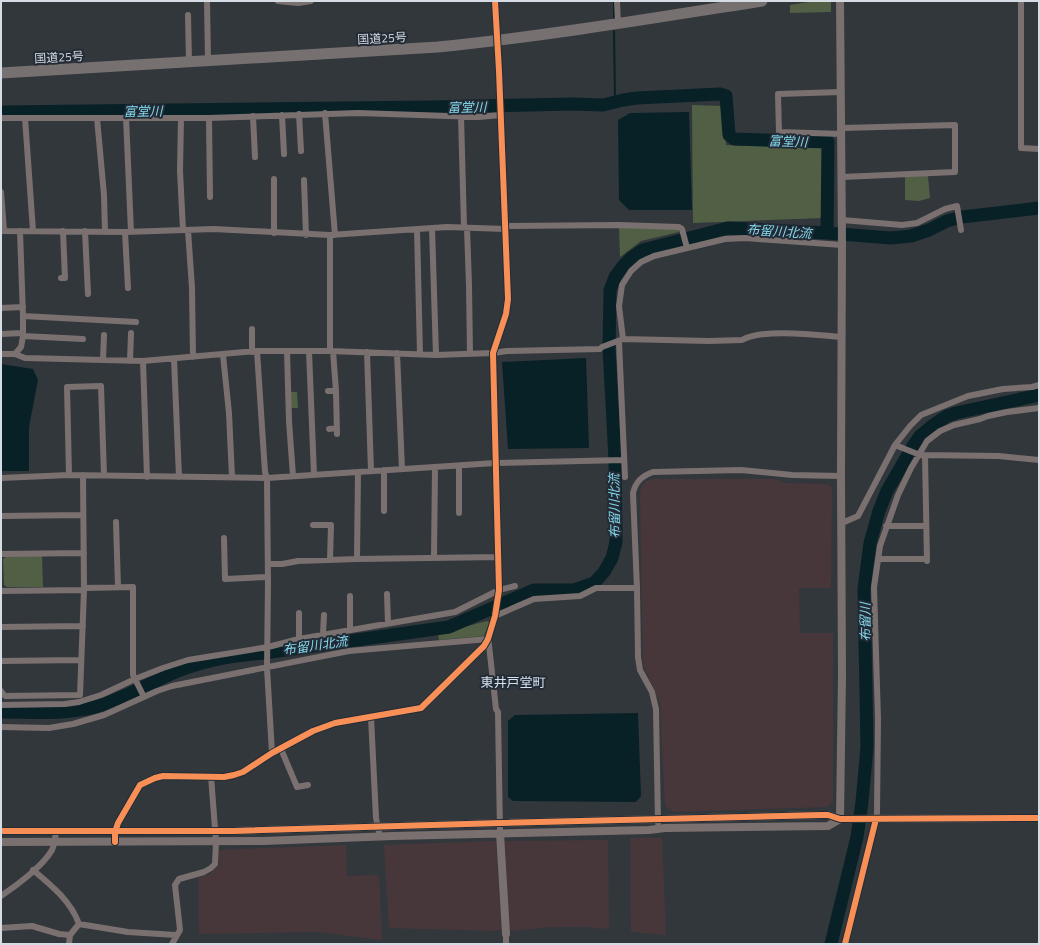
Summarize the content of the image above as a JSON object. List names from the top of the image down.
{
  "streets": {
    "highway": ["国道25号"]
  },
  "districts": ["東井戸堂町"],
  "water": ["富堂川", "布留川北流", "布留川"]
}
